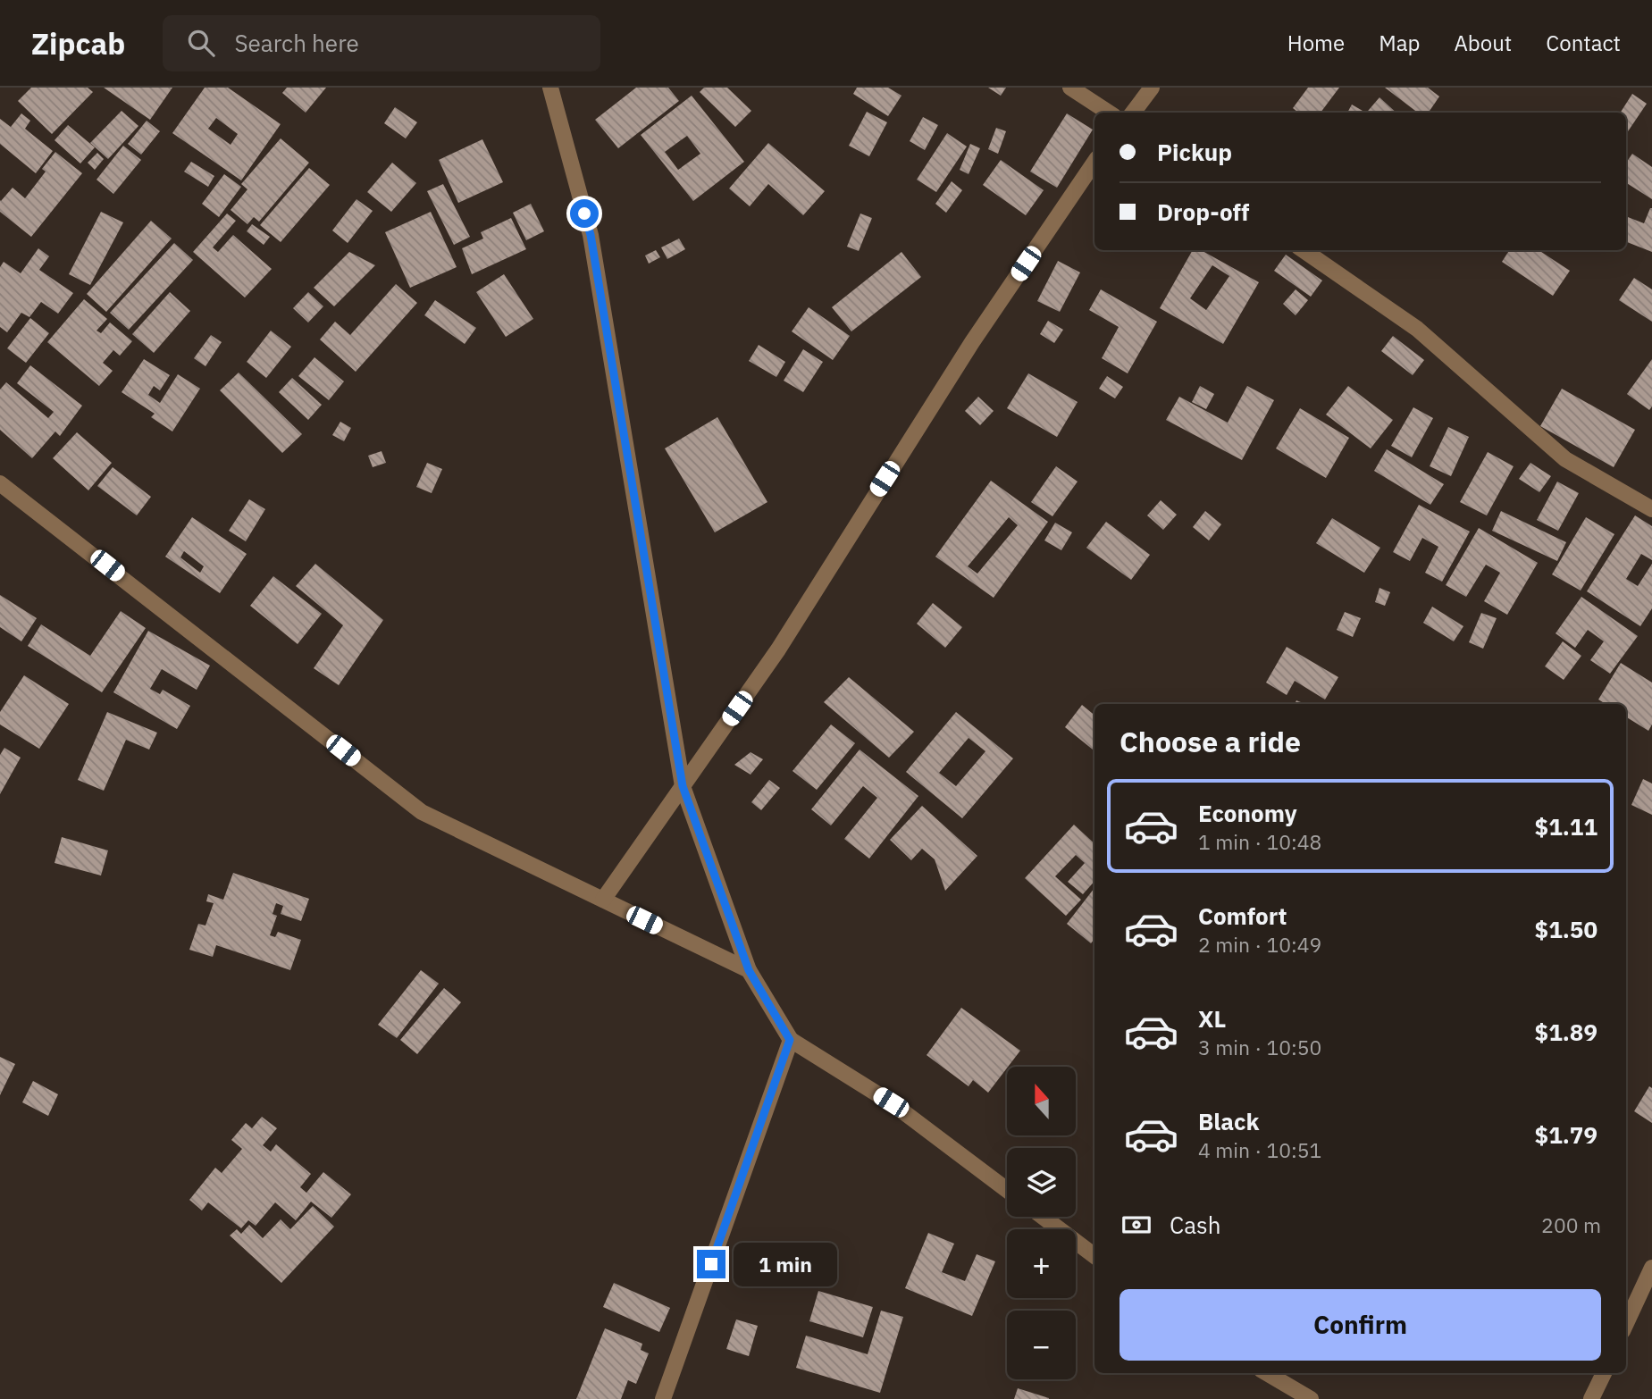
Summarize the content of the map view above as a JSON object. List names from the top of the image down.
{
  "north": "top",
  "page": {
    "header": "Zipcab",
    "search": "Search here",
    "nav": [
      "Home",
      "Map",
      "About",
      "Contact"
    ],
    "banner": ["Pickup", "Drop-off"],
    "heading": "Choose a ride",
    "list": [
      {
        "name": "Economy",
        "note": "1 min · 10:48",
        "value": "$1.11"
      },
      {
        "name": "Comfort",
        "note": "2 min · 10:49",
        "value": "$1.50"
      },
      {
        "name": "XL",
        "note": "3 min · 10:50",
        "value": "$1.89"
      },
      {
        "name": "Black",
        "note": "4 min · 10:51",
        "value": "$1.79"
      }
    ],
    "map_buttons": ["+", "−"],
    "pay": ["Cash", "200 m"],
    "bubble": "1 min",
    "buttons": "Confirm"
  }
}
